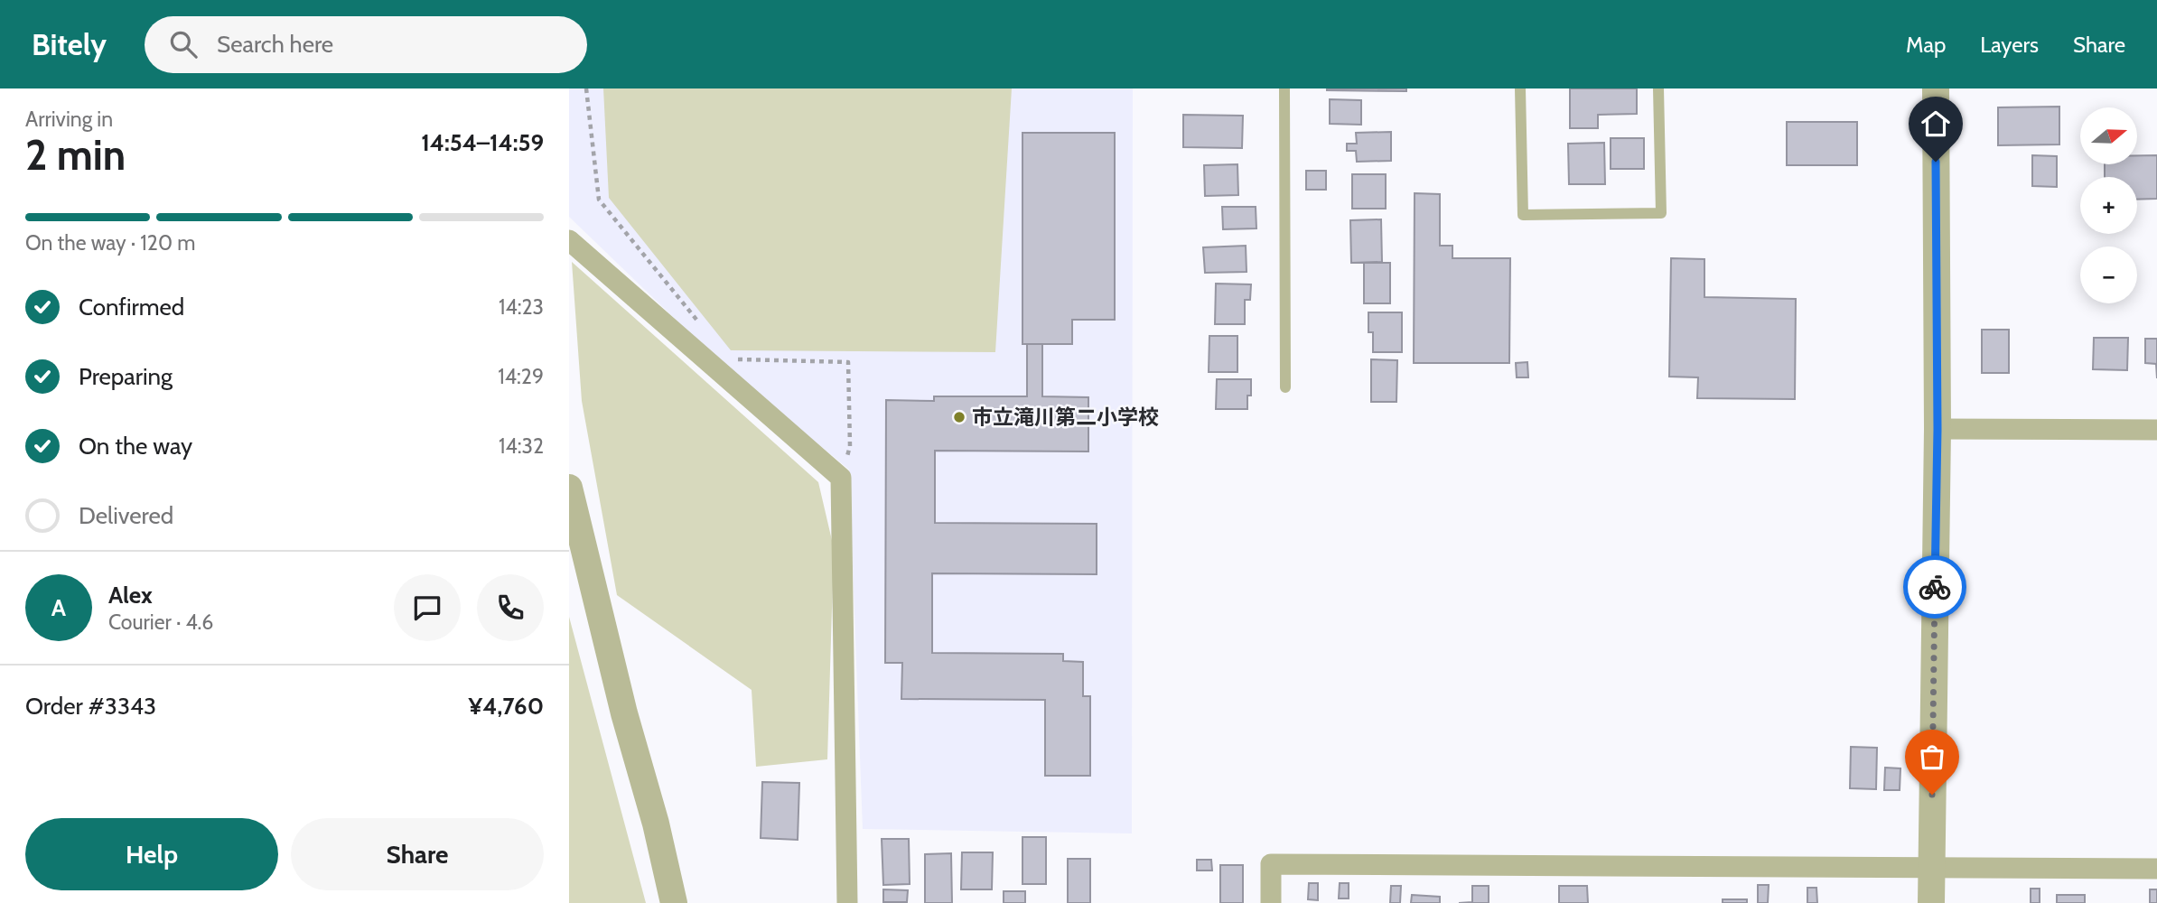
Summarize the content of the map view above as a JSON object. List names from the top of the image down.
{
  "places": ["市立滝川第二小学校"],
  "north": "right",
  "page": {
    "header": "Bitely",
    "search": "Search here",
    "nav": ["Map", "Layers", "Share"],
    "heading": ["2 min", "Arriving in", "14:54–14:59"],
    "panel": [
      "Alex",
      "Courier · 4.6",
      "Order #3343",
      "¥4,760"
    ],
    "map_buttons": ["+", "−"],
    "bar": "On the way · 120 m",
    "list": [
      ["Confirmed", "14:23"],
      ["Preparing", "14:29"],
      ["On the way", "14:32"],
      "Delivered"
    ],
    "round": "A",
    "buttons": ["Help", "Share"]
  }
}
